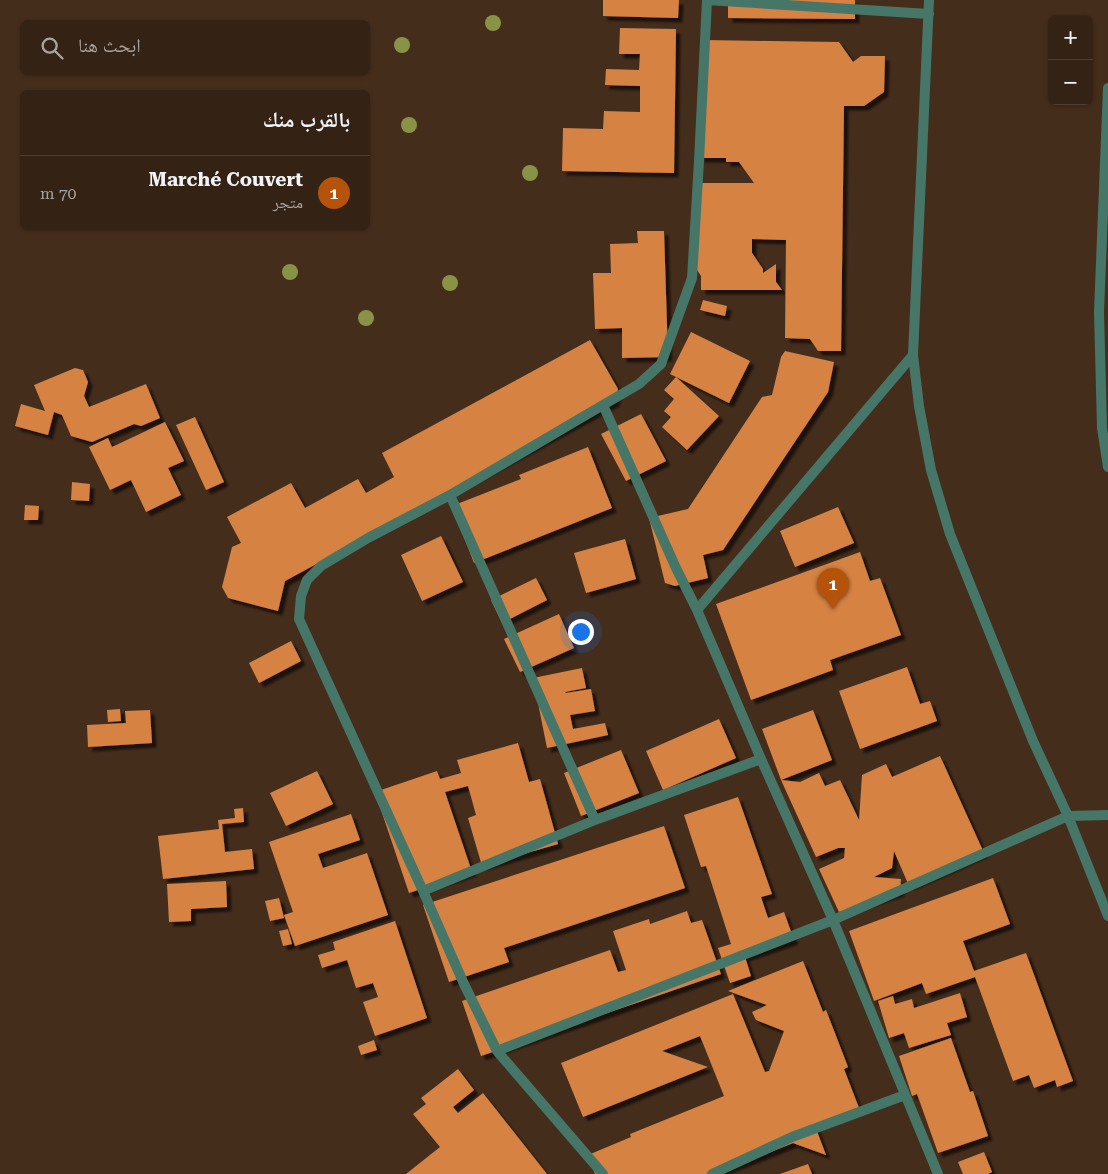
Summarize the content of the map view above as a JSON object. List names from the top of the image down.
{
  "page": {
    "map_buttons": ["+", "−"],
    "search": "ابحث هنا",
    "heading": "بالقرب منك",
    "list": [
      {
        "mark": "1",
        "name": "Marché Couvert",
        "note": "متجر",
        "value": "70 m"
      }
    ],
    "pins": "1"
  }
}
